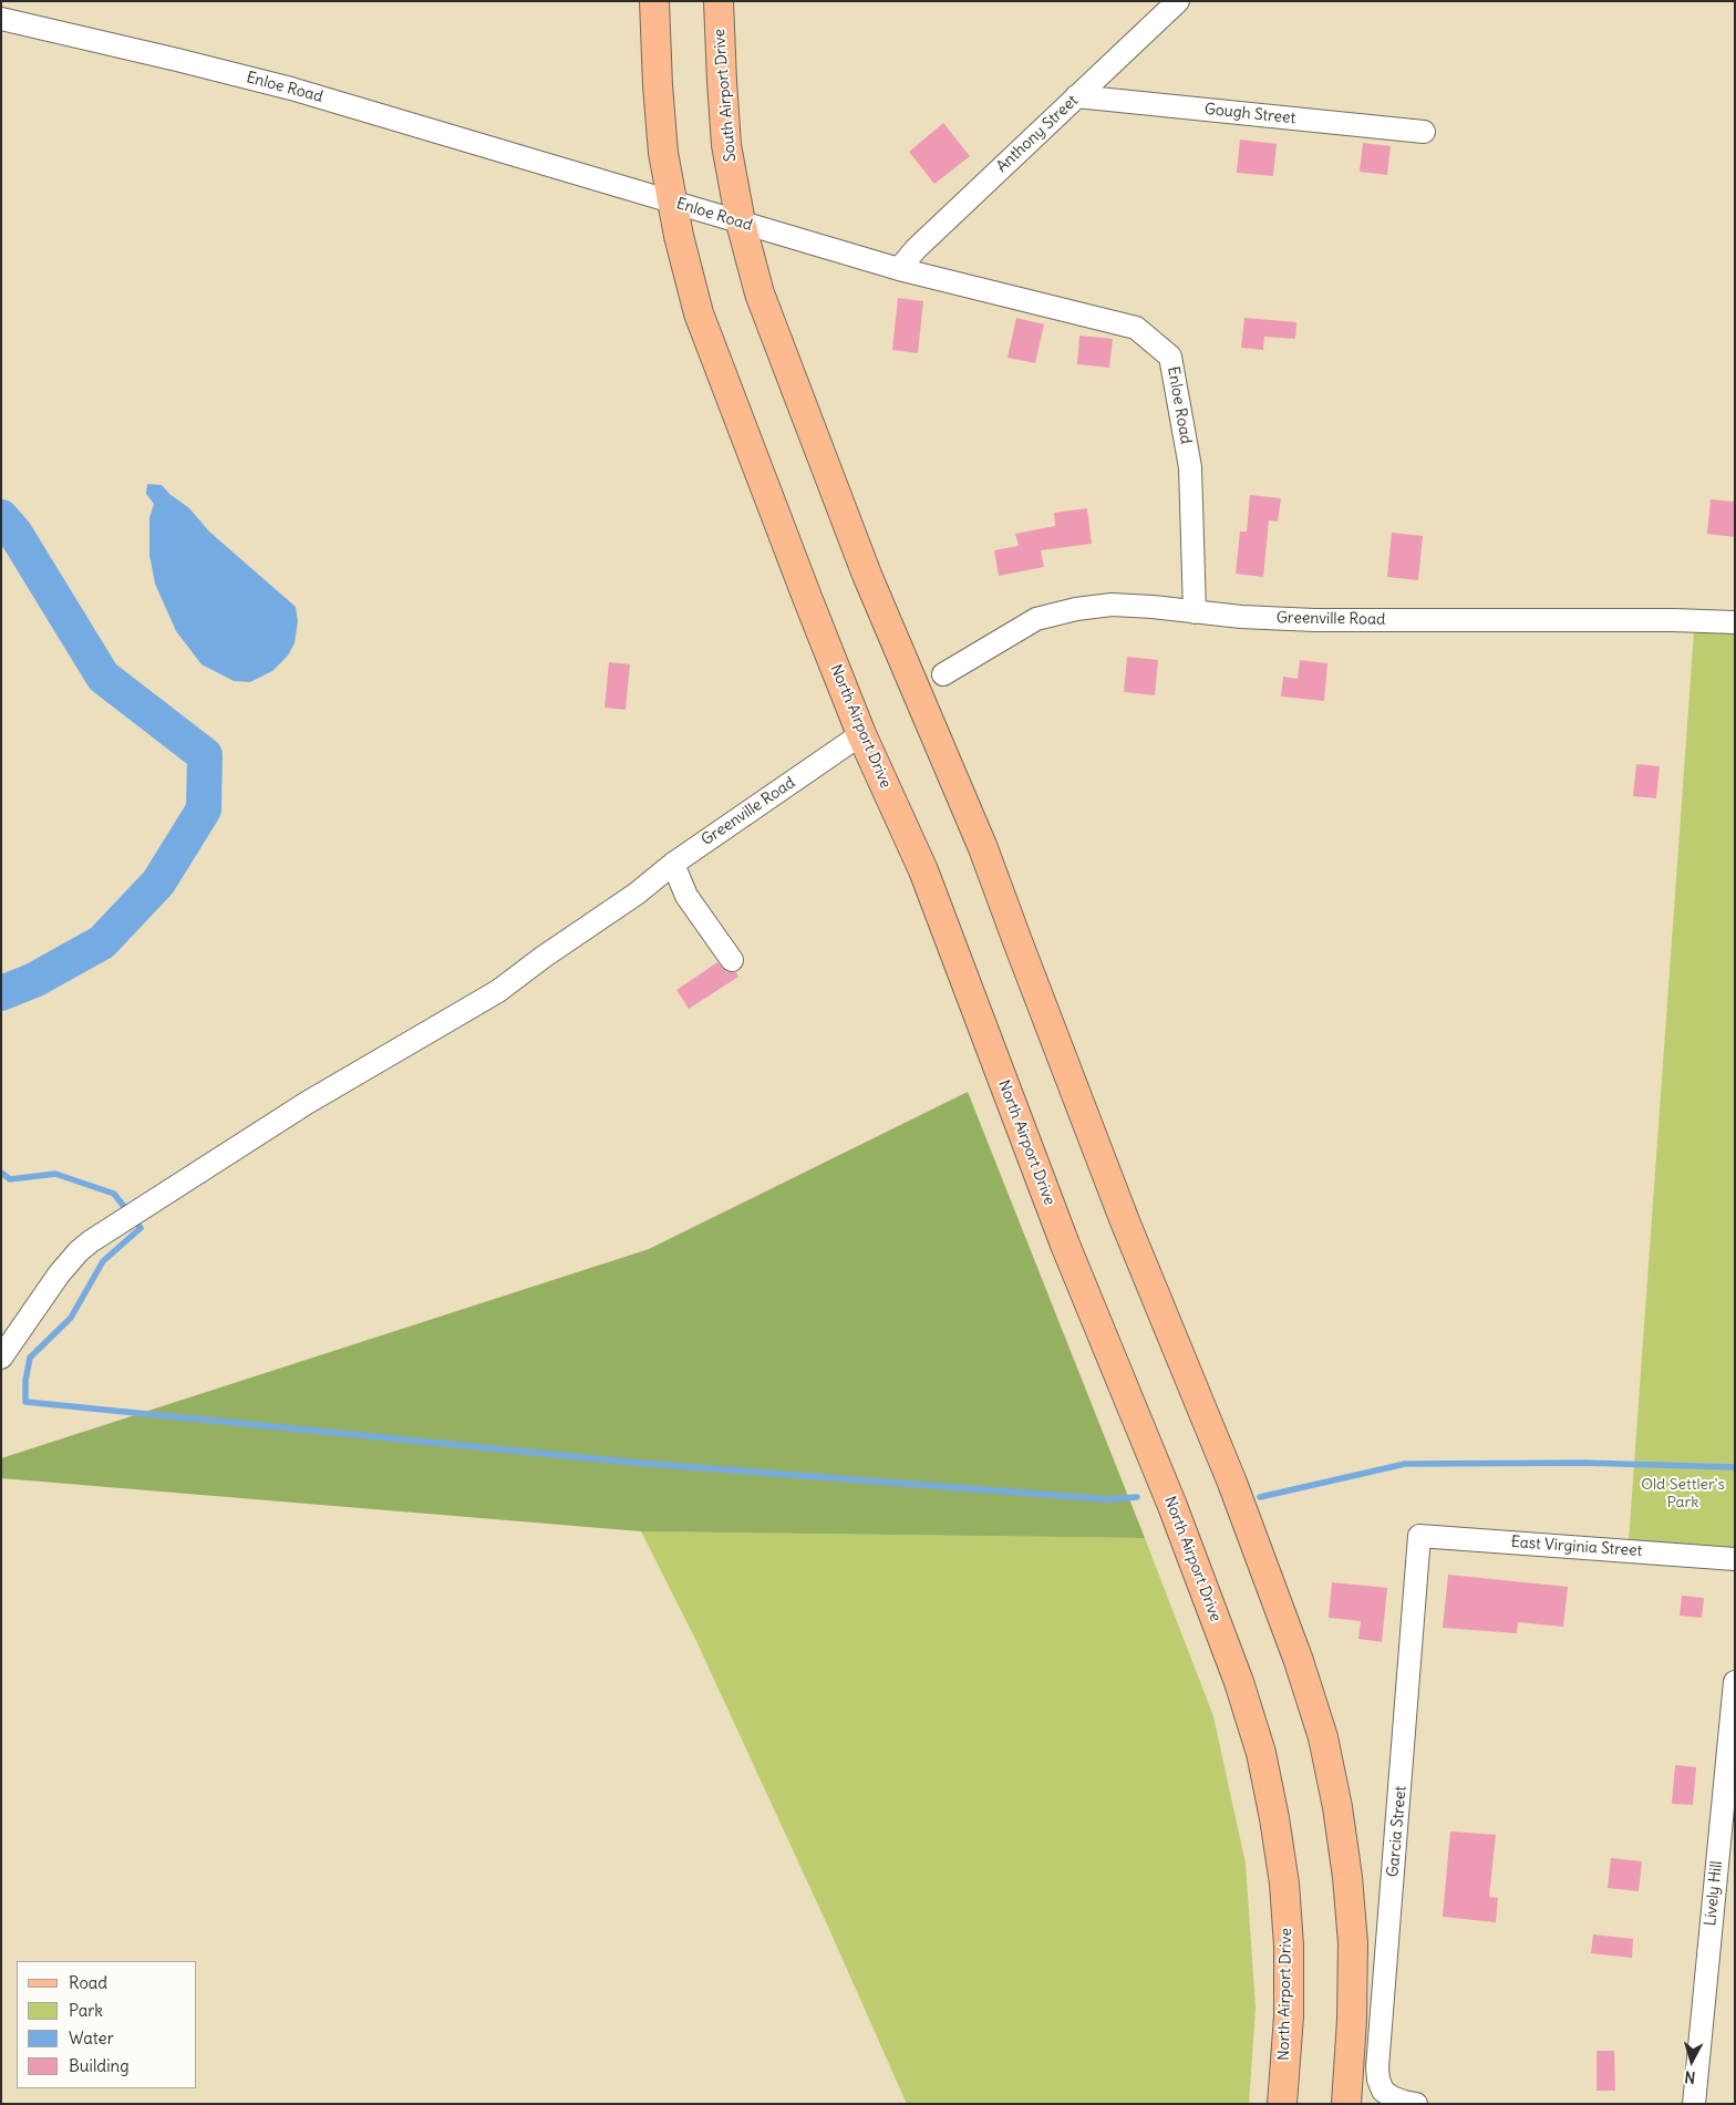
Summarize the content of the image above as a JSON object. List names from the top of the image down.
{
  "streets": {
    "main road": ["South Airport Drive", "North Airport Drive"],
    "street": [
      "Enloe Road",
      "Gough Street",
      "Anthony Street",
      "Greenville Road",
      "East Virginia Street",
      "Garcia Street",
      "Lively Hill"
    ]
  },
  "crossings": [
    ["Enloe Road", "South Airport Drive"],
    ["Enloe Road", "Anthony Street"],
    ["Enloe Road", "Greenville Road"],
    ["Enloe Road", "North Airport Drive"],
    ["Gough Street", "Anthony Street"],
    ["Greenville Road", "North Airport Drive"],
    ["East Virginia Street", "Garcia Street"]
  ],
  "parks": ["Old Settler's Park"],
  "legend": [
    "Road",
    "Park",
    "Water",
    "Building"
  ],
  "north": "bottom"
}
